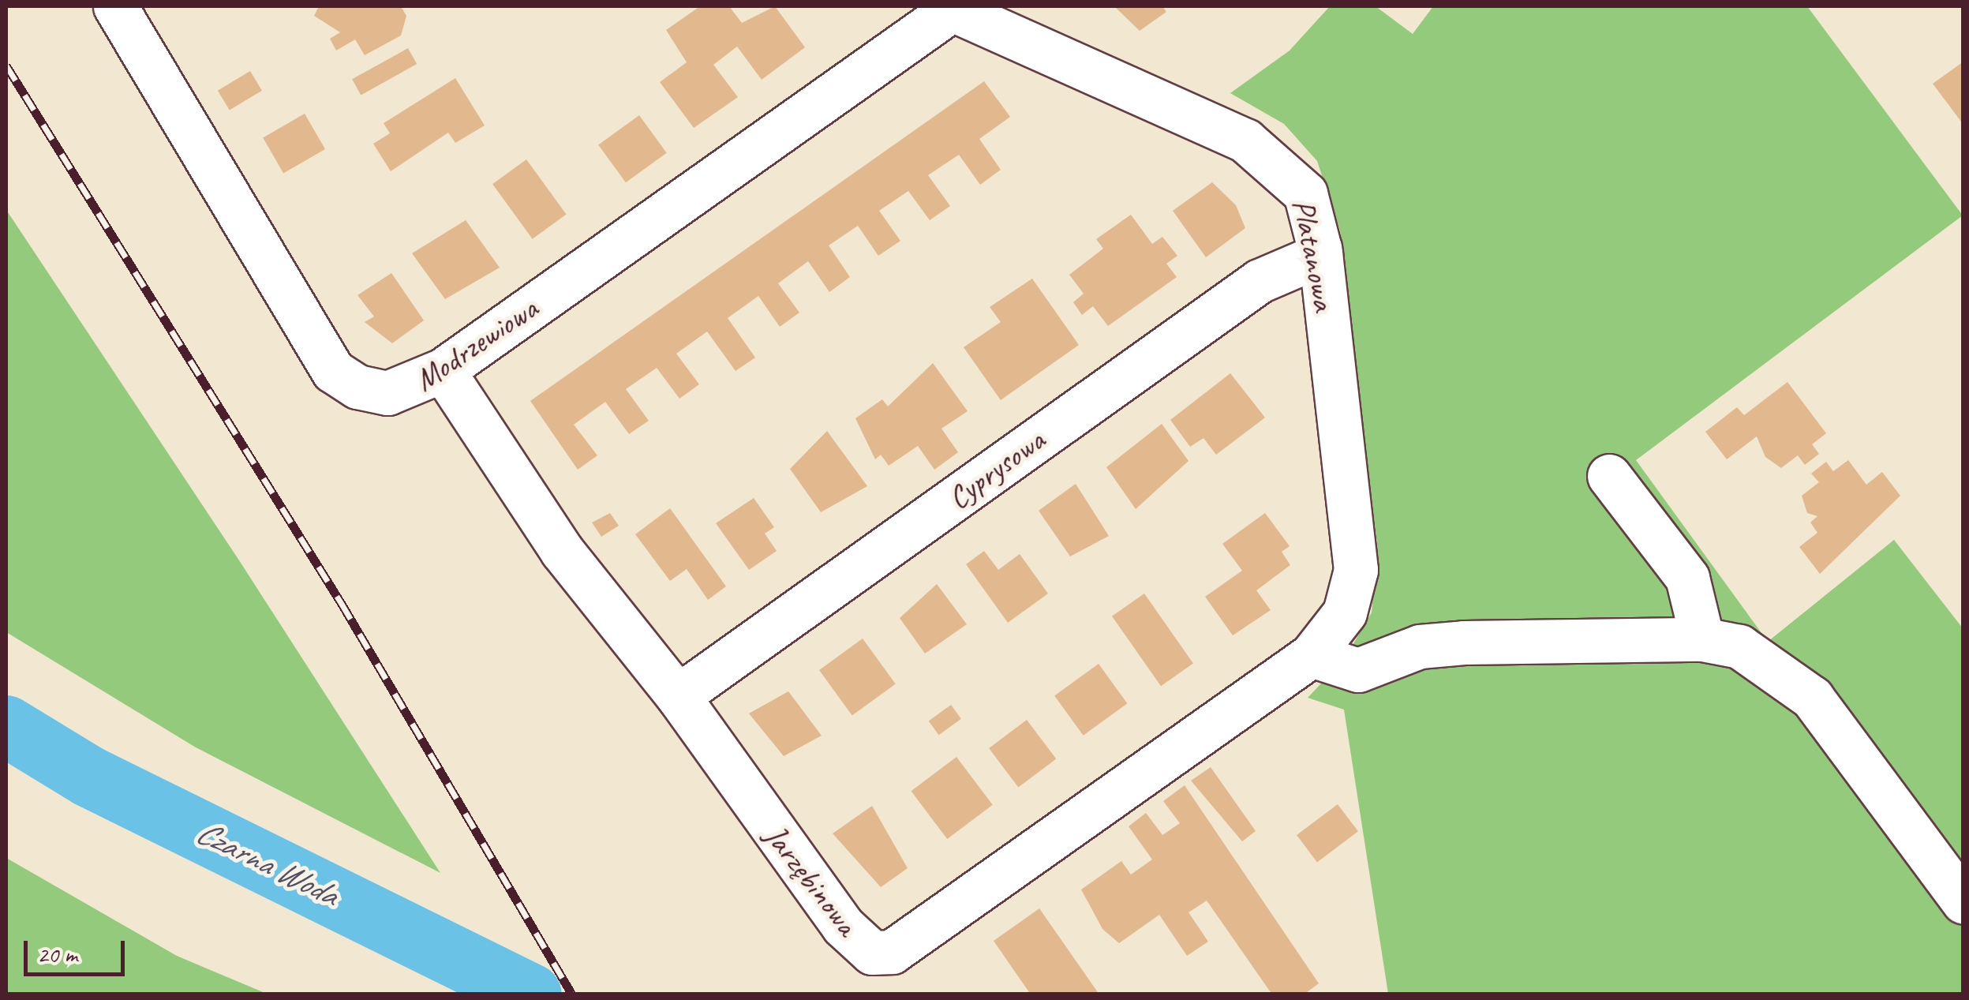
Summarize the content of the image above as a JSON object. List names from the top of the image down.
{
  "streets": {
    "street": [
      "Platanowa",
      "Modrzewiowa",
      "Cyprysowa",
      "Jarzębinowa"
    ]
  },
  "crossings": [
    ["Platanowa", "Modrzewiowa"],
    ["Platanowa", "Cyprysowa"],
    ["Platanowa", "Jarzębinowa"],
    ["Modrzewiowa", "Jarzębinowa"],
    ["Cyprysowa", "Jarzębinowa"]
  ],
  "water": ["Czarna Woda"],
  "scale_bar": "20 m"
}
